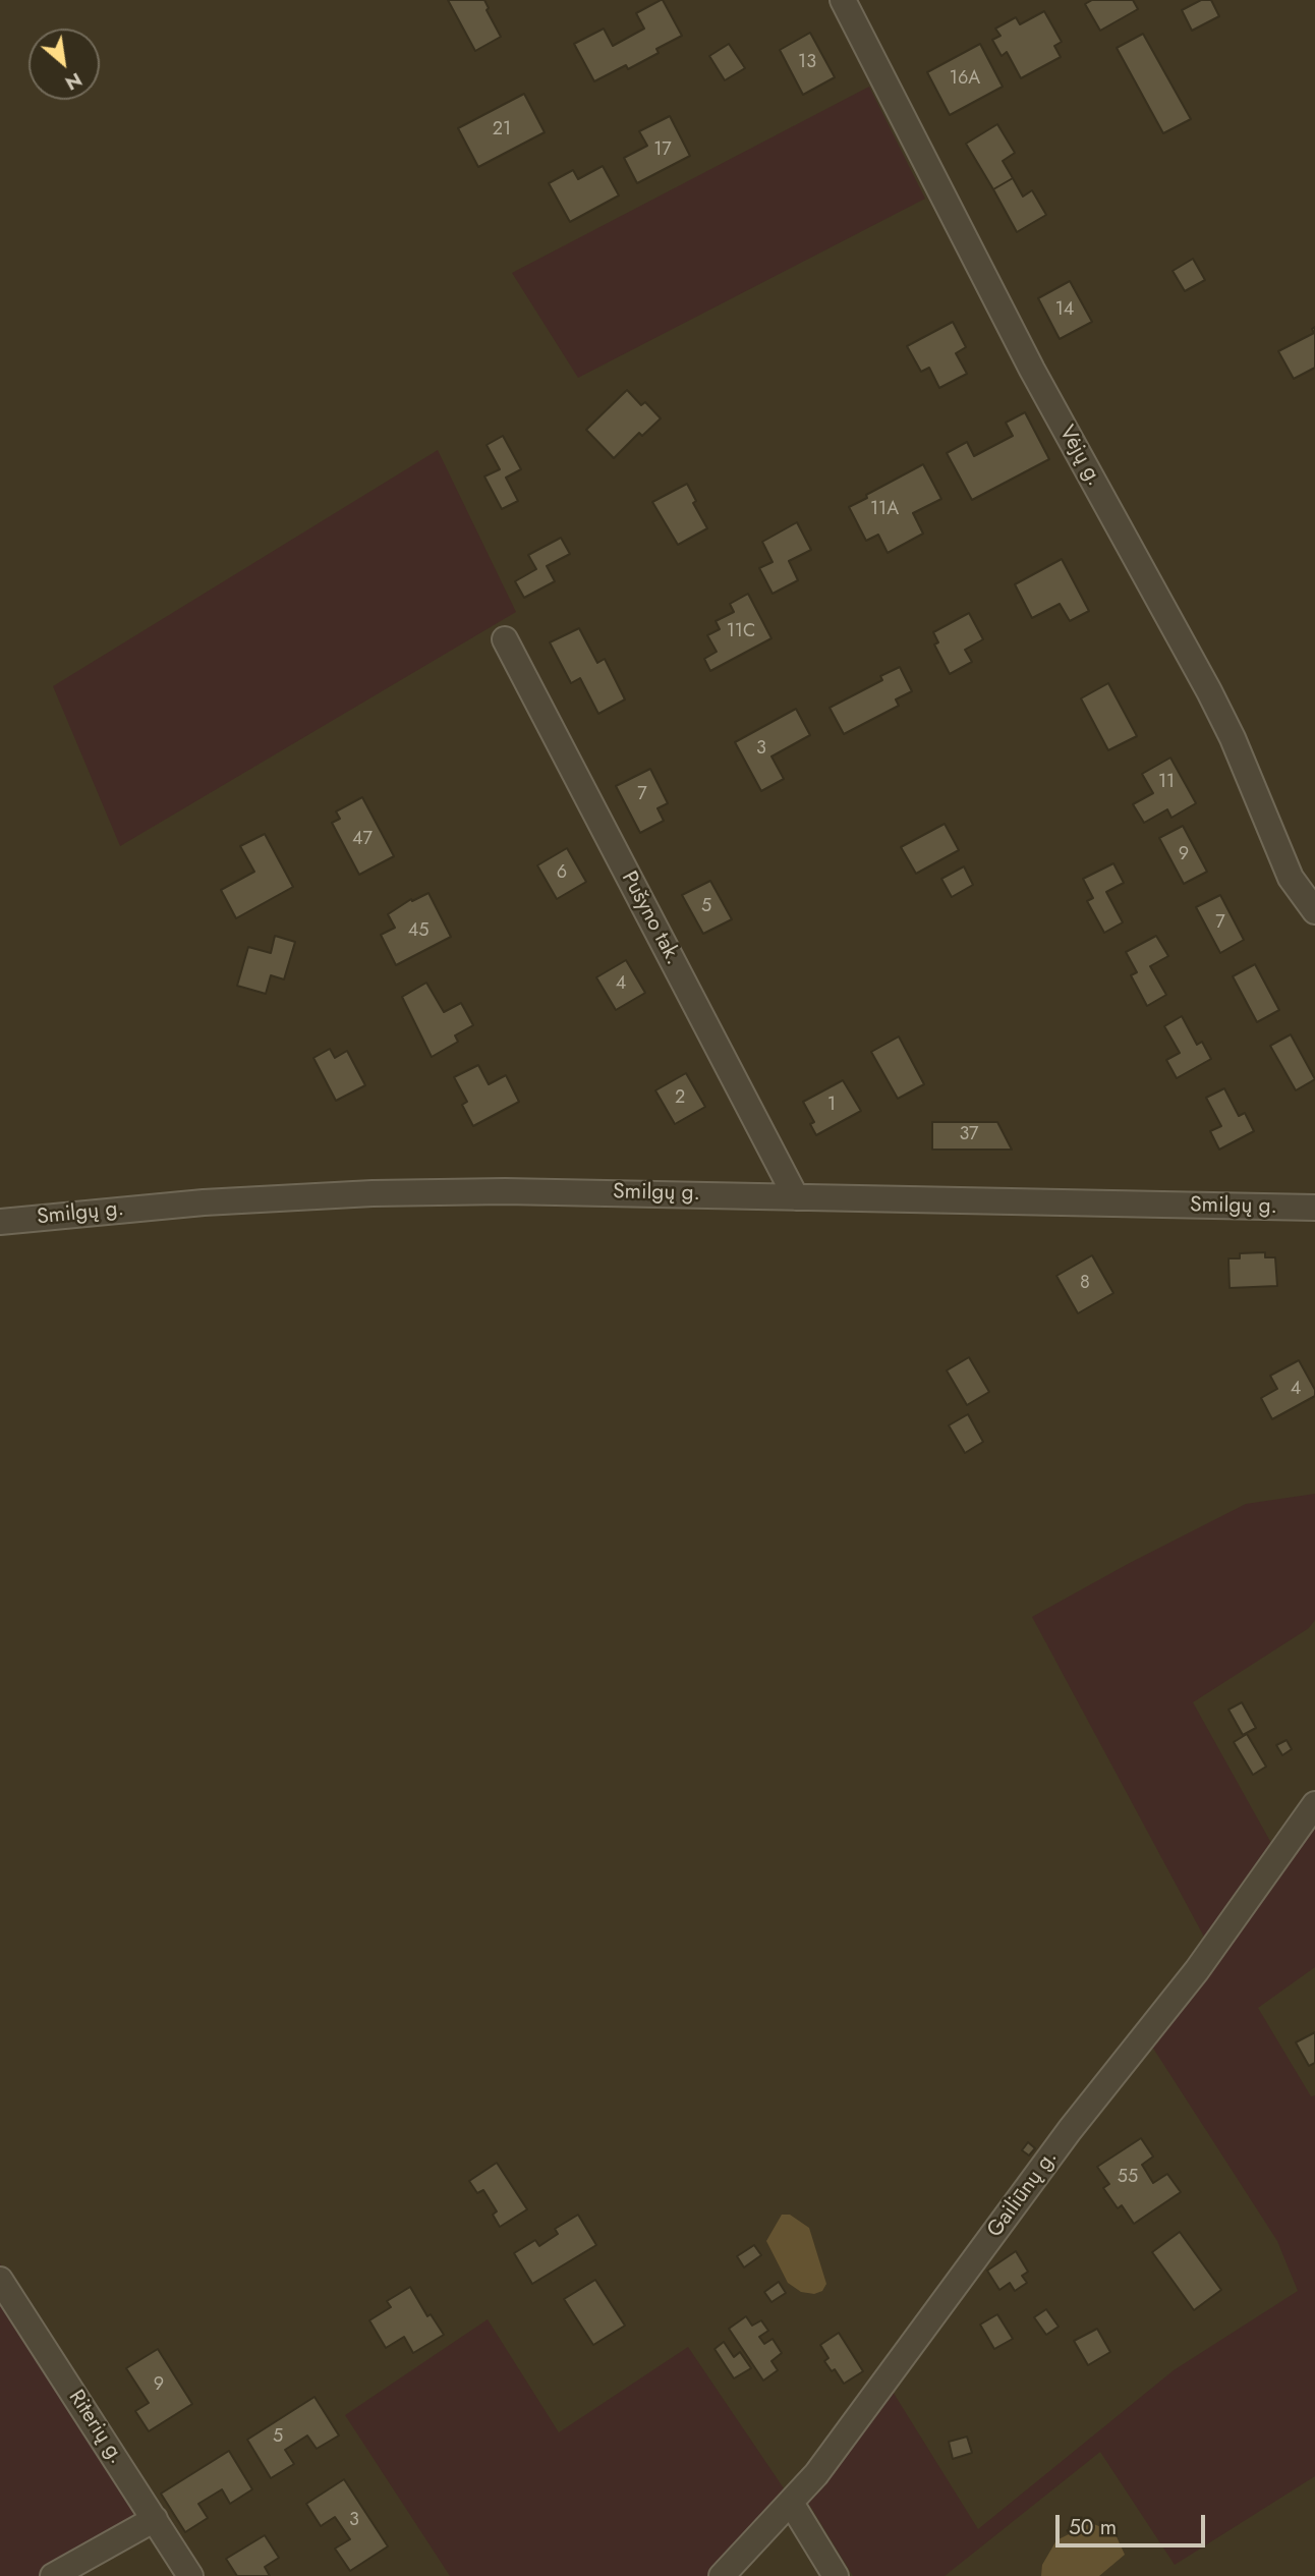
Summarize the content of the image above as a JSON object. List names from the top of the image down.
{
  "streets": {
    "street": [
      "Vėjų g.",
      "Pušyno tak.",
      "Smilgų g.",
      "Gailiūnų g.",
      "Riterių g."
    ]
  },
  "crossings": [
    ["Pušyno tak.", "Smilgų g."]
  ],
  "house_numbers": [
    "13",
    "16A",
    "21",
    "17",
    "14",
    "11A",
    "11C",
    "3",
    "11",
    "7",
    "47",
    "9",
    "6",
    "5",
    "7",
    "45",
    "4",
    "2",
    "1",
    "37",
    "8",
    "4",
    "55",
    "9",
    "5",
    "3"
  ],
  "scale_bar": "50 m",
  "north": "bottom right"
}
